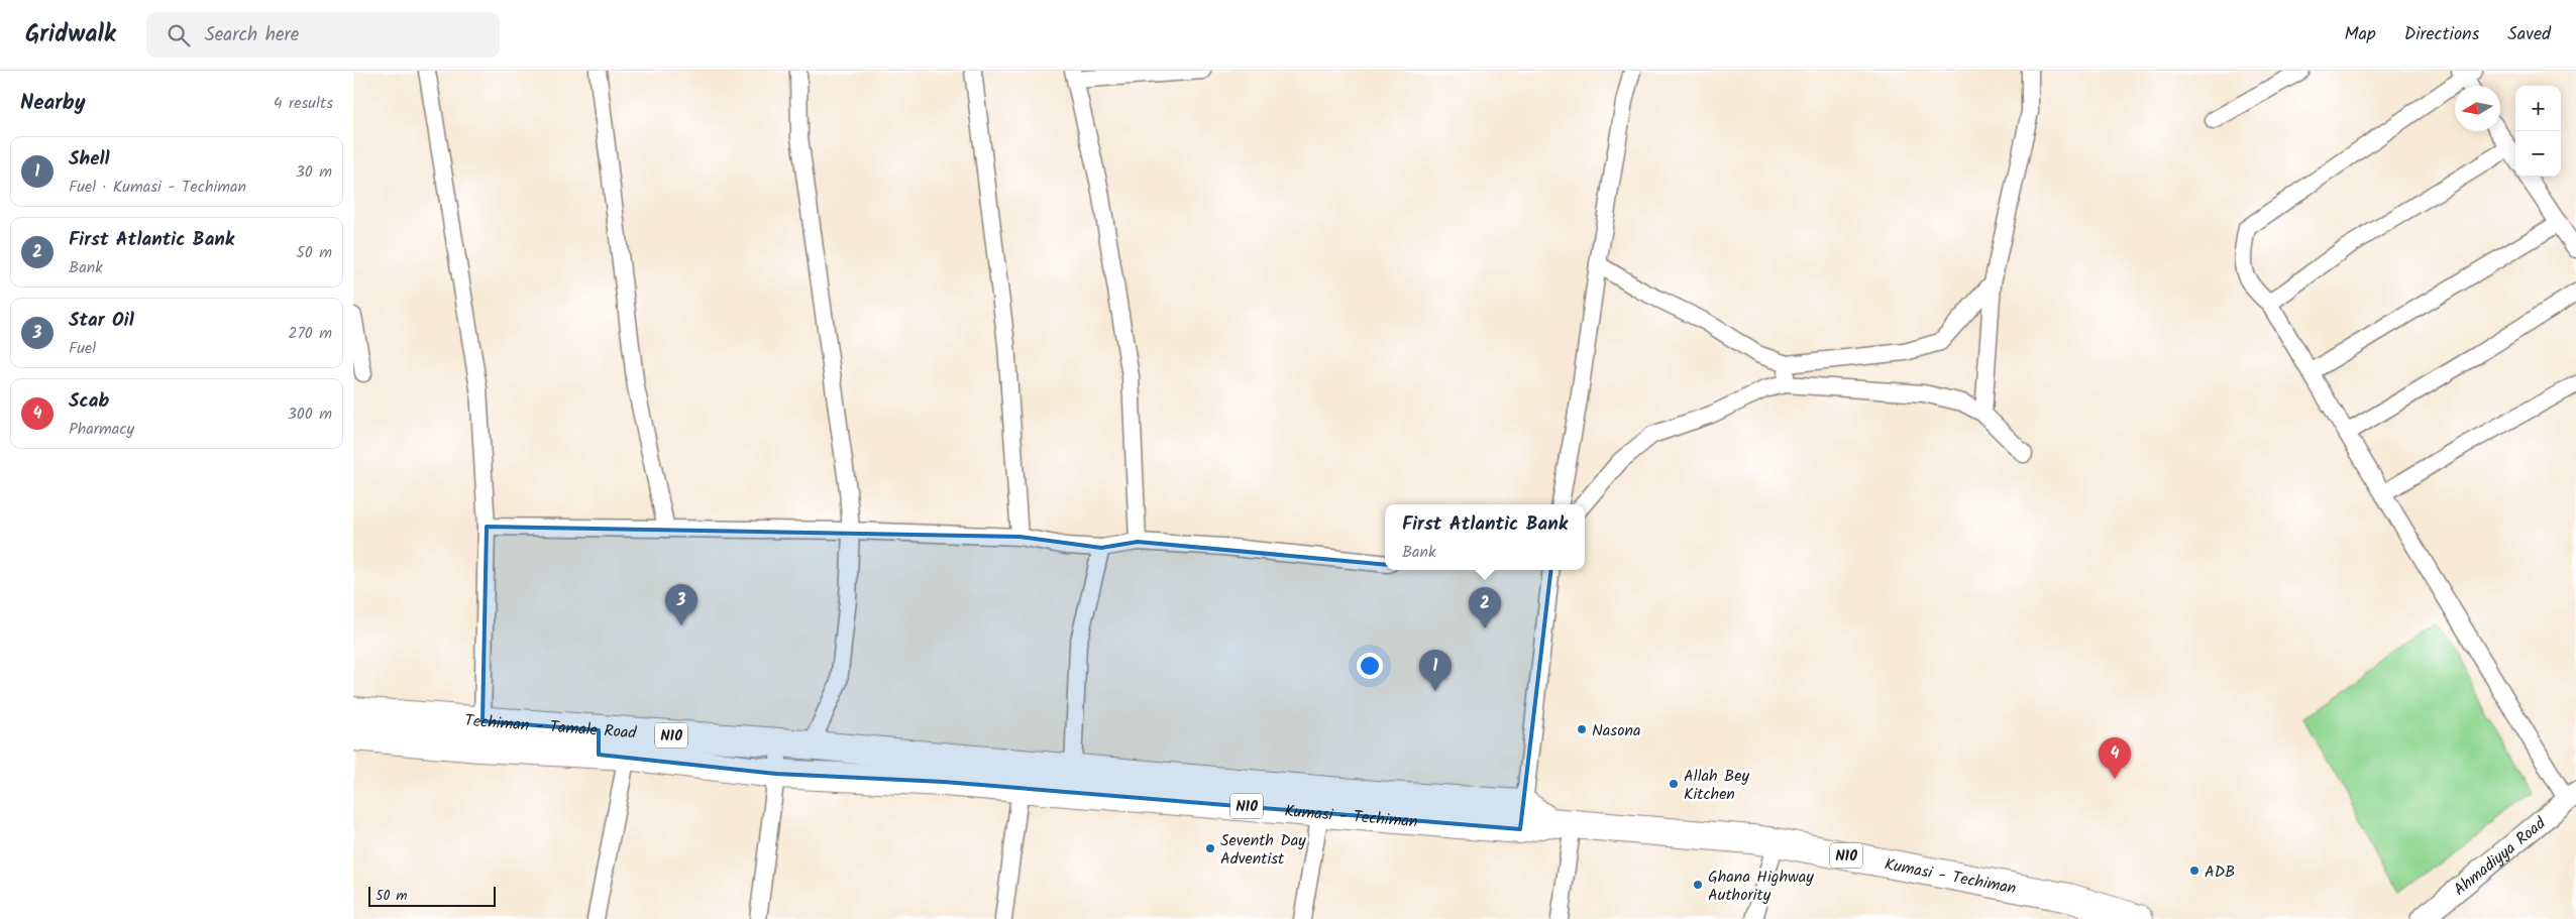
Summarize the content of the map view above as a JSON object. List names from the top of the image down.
{
  "streets": {
    "highway": ["Techiman - Tamale Road", "N10", "Kumasi - Techiman"],
    "street": ["Ahmadiyya Road"]
  },
  "crossings": [
    ["Techiman - Tamale Road", "Kumasi - Techiman"]
  ],
  "places": [
    "Nasona",
    "Allah Bey Kitchen",
    "Seventh Day Adventist",
    "ADB",
    "Ghana Highway Authority"
  ],
  "scale_bar": "50 m",
  "north": "left",
  "page": {
    "header": "Gridwalk",
    "search": "Search here",
    "nav": ["Map", "Directions", "Saved"],
    "heading": ["Nearby", "4 results"],
    "map_buttons": ["+", "−"],
    "list": [
      {
        "mark": "1",
        "name": "Shell",
        "note": "Fuel · Kumasi - Techiman",
        "value": "30 m"
      },
      {
        "mark": "2",
        "name": "First Atlantic Bank",
        "note": "Bank",
        "value": "50 m"
      },
      {
        "mark": "3",
        "name": "Star Oil",
        "note": "Fuel",
        "value": "270 m"
      },
      {
        "mark": "4",
        "name": "Scab",
        "note": "Pharmacy",
        "value": "300 m"
      }
    ],
    "popup": ["First Atlantic Bank", "Bank"],
    "pins": [
      "3",
      "2",
      "1",
      "4"
    ],
    "scale": "50 m"
  }
}
